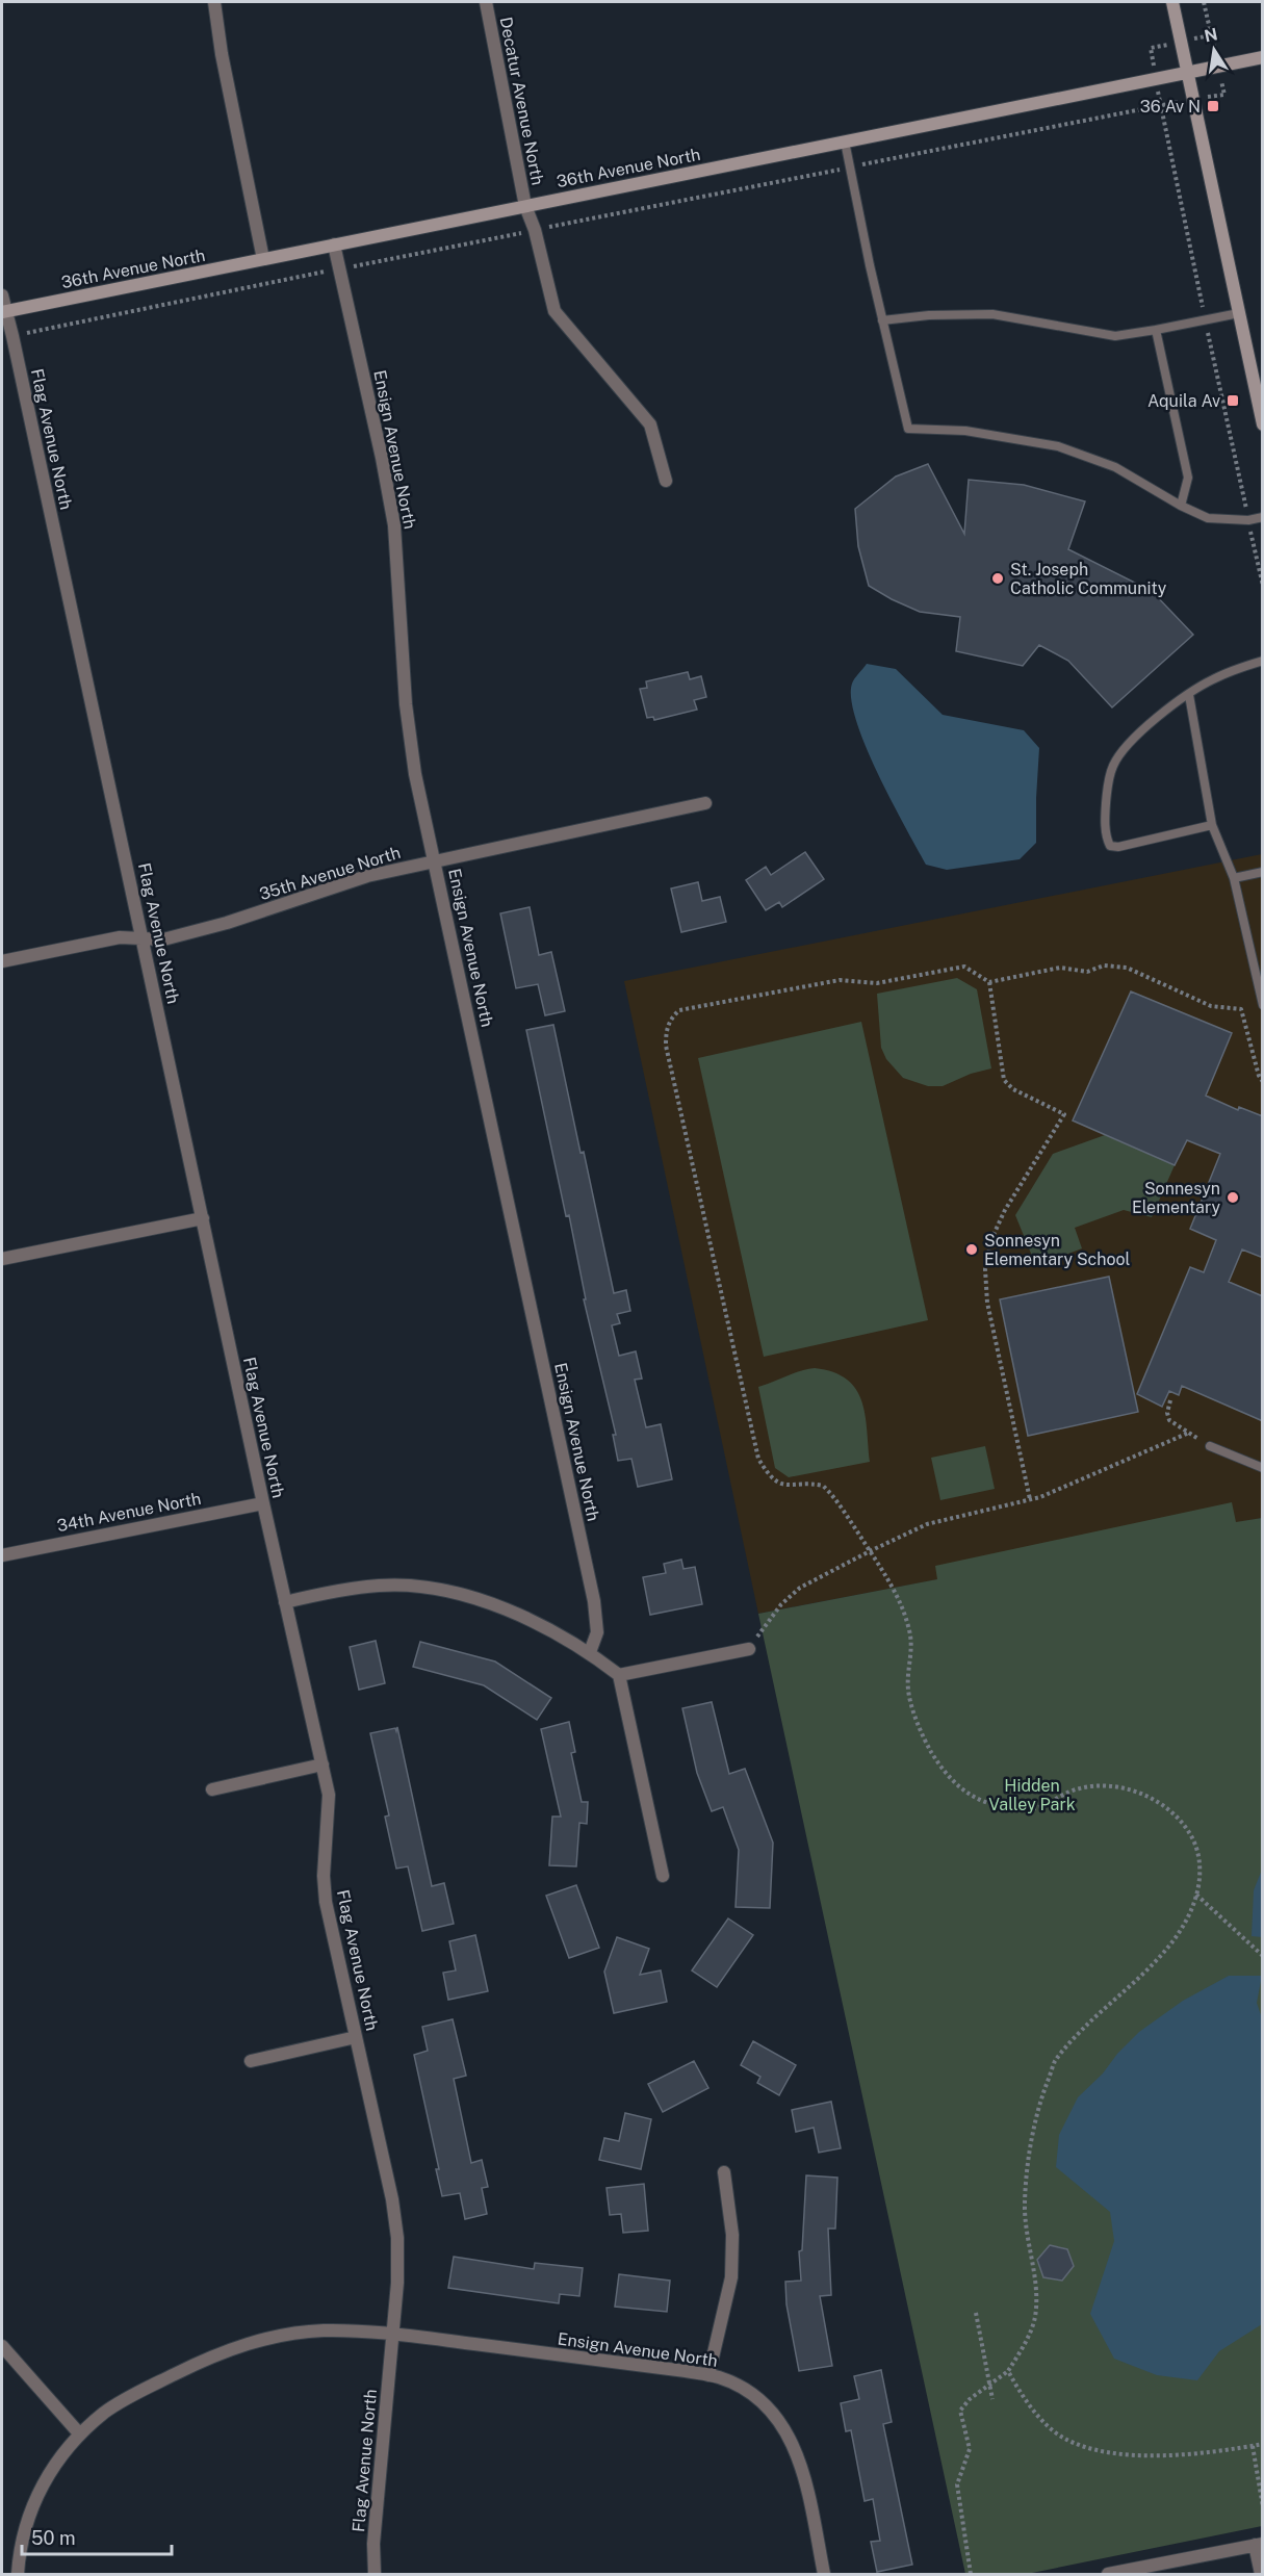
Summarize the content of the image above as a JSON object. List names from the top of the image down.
{
  "streets": {
    "street": [
      "Decatur Avenue North",
      "36th Avenue North",
      "Flag Avenue North",
      "Ensign Avenue North",
      "35th Avenue North",
      "34th Avenue North"
    ]
  },
  "crossings": [
    ["Decatur Avenue North", "36th Avenue North"],
    ["36th Avenue North", "Flag Avenue North"],
    ["36th Avenue North", "Ensign Avenue North"],
    ["Flag Avenue North", "Ensign Avenue North"],
    ["Flag Avenue North", "35th Avenue North"],
    ["Flag Avenue North", "34th Avenue North"],
    ["Ensign Avenue North", "35th Avenue North"]
  ],
  "parks": ["Hidden Valley Park"],
  "places": {
    "transit": ["36 Av N", "Aquila Av"],
    "other": ["St. Joseph Catholic Community", "Sonnesyn Elementary", "Sonnesyn Elementary School"]
  },
  "scale_bar": "50 m",
  "north": "top"
}
